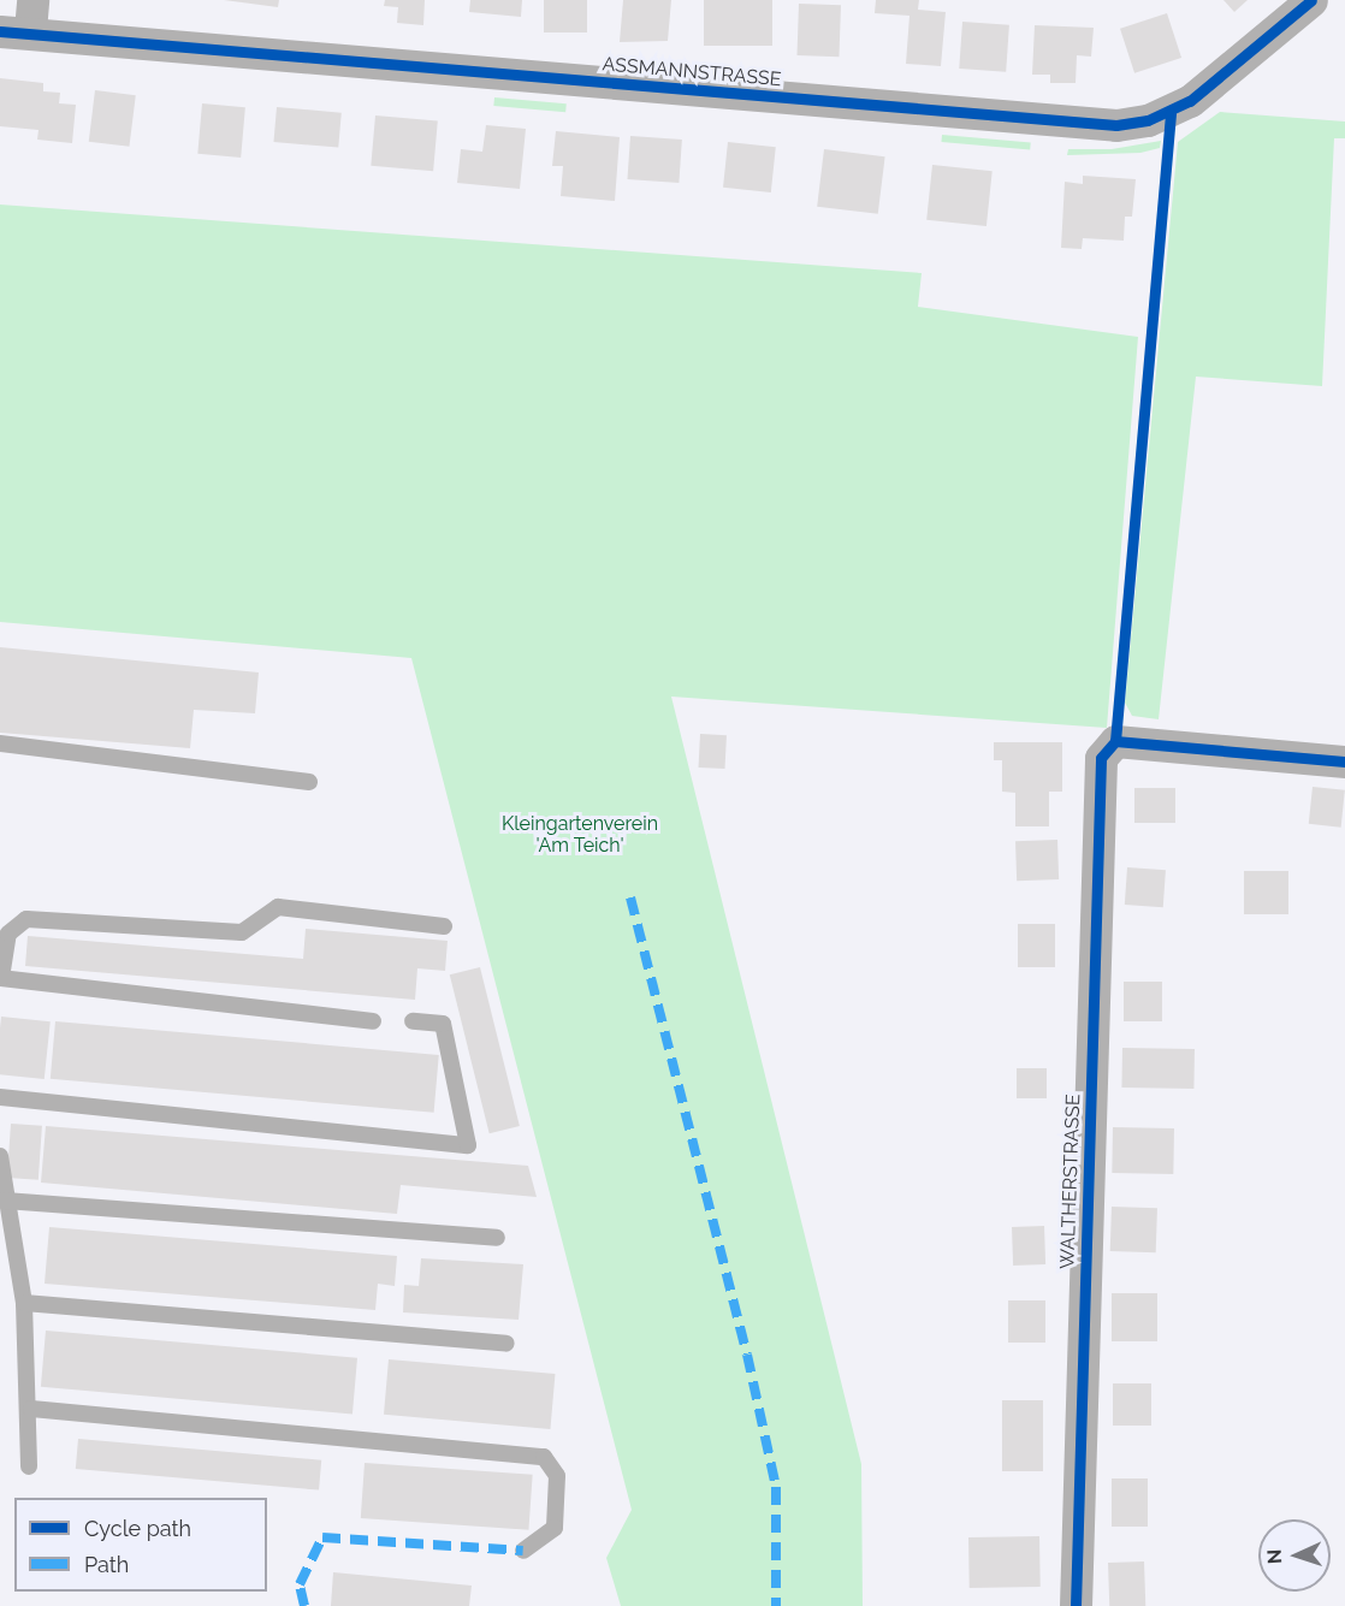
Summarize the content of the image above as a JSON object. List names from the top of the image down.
{
  "streets": {
    "street": ["ASSMANNSTRASSE", "WALTHERSTRASSE"]
  },
  "parks": ["Kleingartenverein 'Am Teich'"],
  "legend": ["Cycle path", "Path"],
  "north": "left"
}
